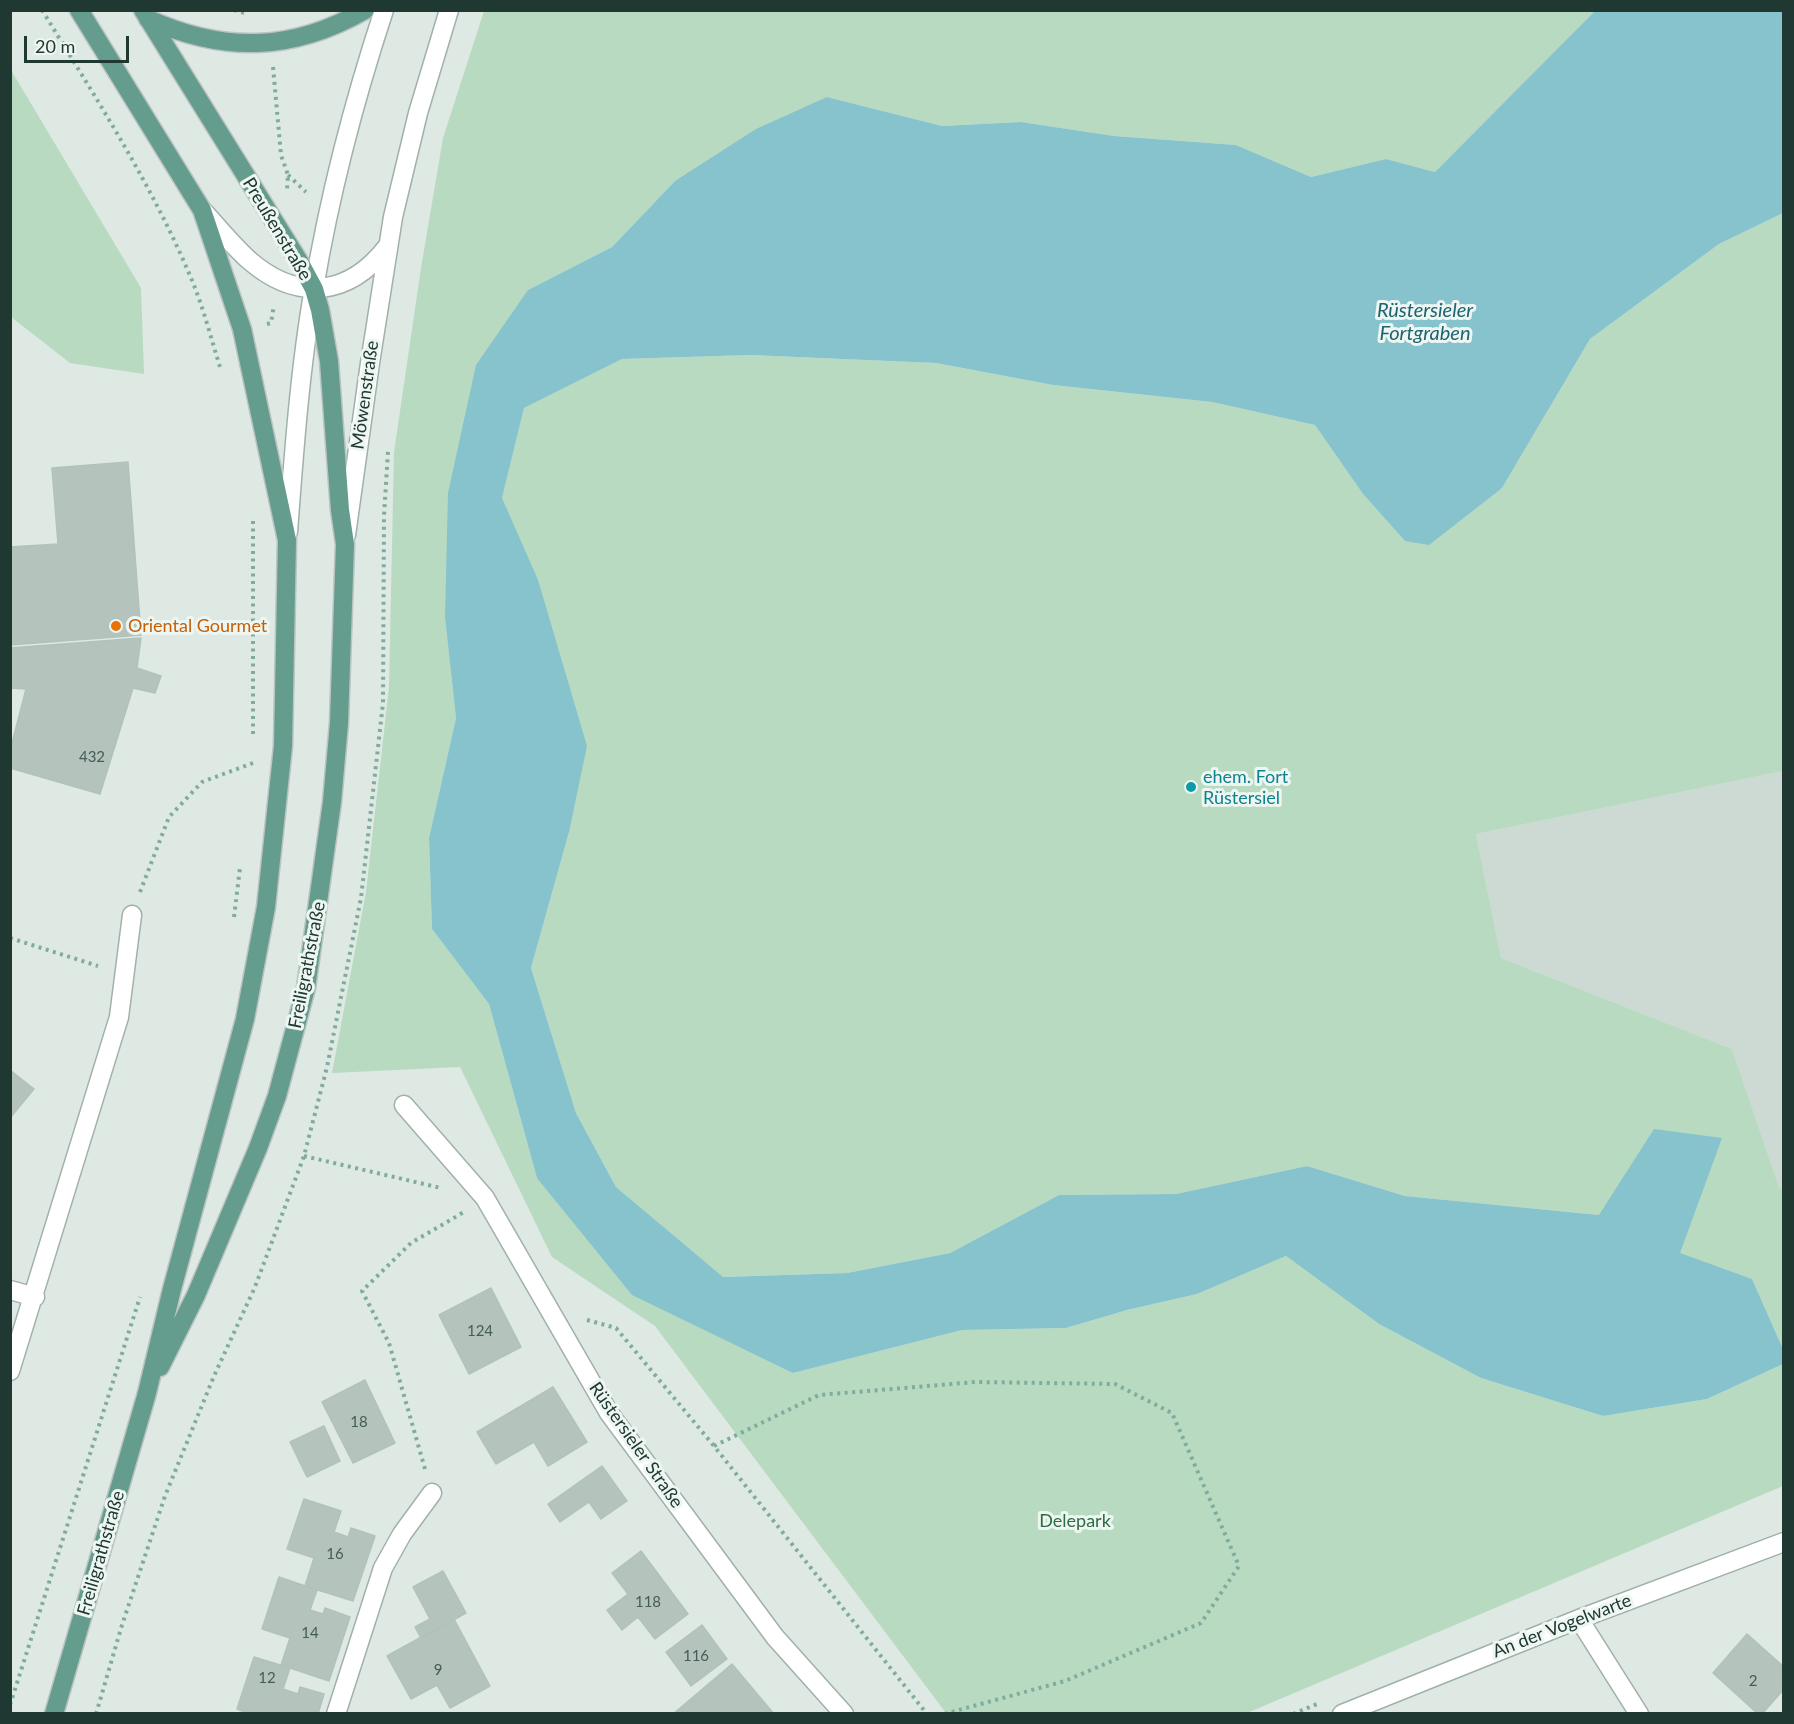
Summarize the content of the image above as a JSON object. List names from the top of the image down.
{
  "streets": {
    "main road": ["Preußenstraße", "Freiligrathstraße"],
    "street": ["Möwenstraße", "Rüstersieler Straße", "An der Vogelwarte"]
  },
  "crossings": [
    ["Preußenstraße", "Möwenstraße"],
    ["Preußenstraße", "Freiligrathstraße"],
    ["Möwenstraße", "Freiligrathstraße"]
  ],
  "water": ["Rüstersieler Fortgraben"],
  "parks": ["Delepark"],
  "places": ["Oriental Gourmet", "ehem. Fort Rüstersiel"],
  "house_numbers": [
    "432",
    "124",
    "18",
    "16",
    "118",
    "14",
    "116",
    "9",
    "12",
    "2"
  ],
  "scale_bar": "20 m"
}
